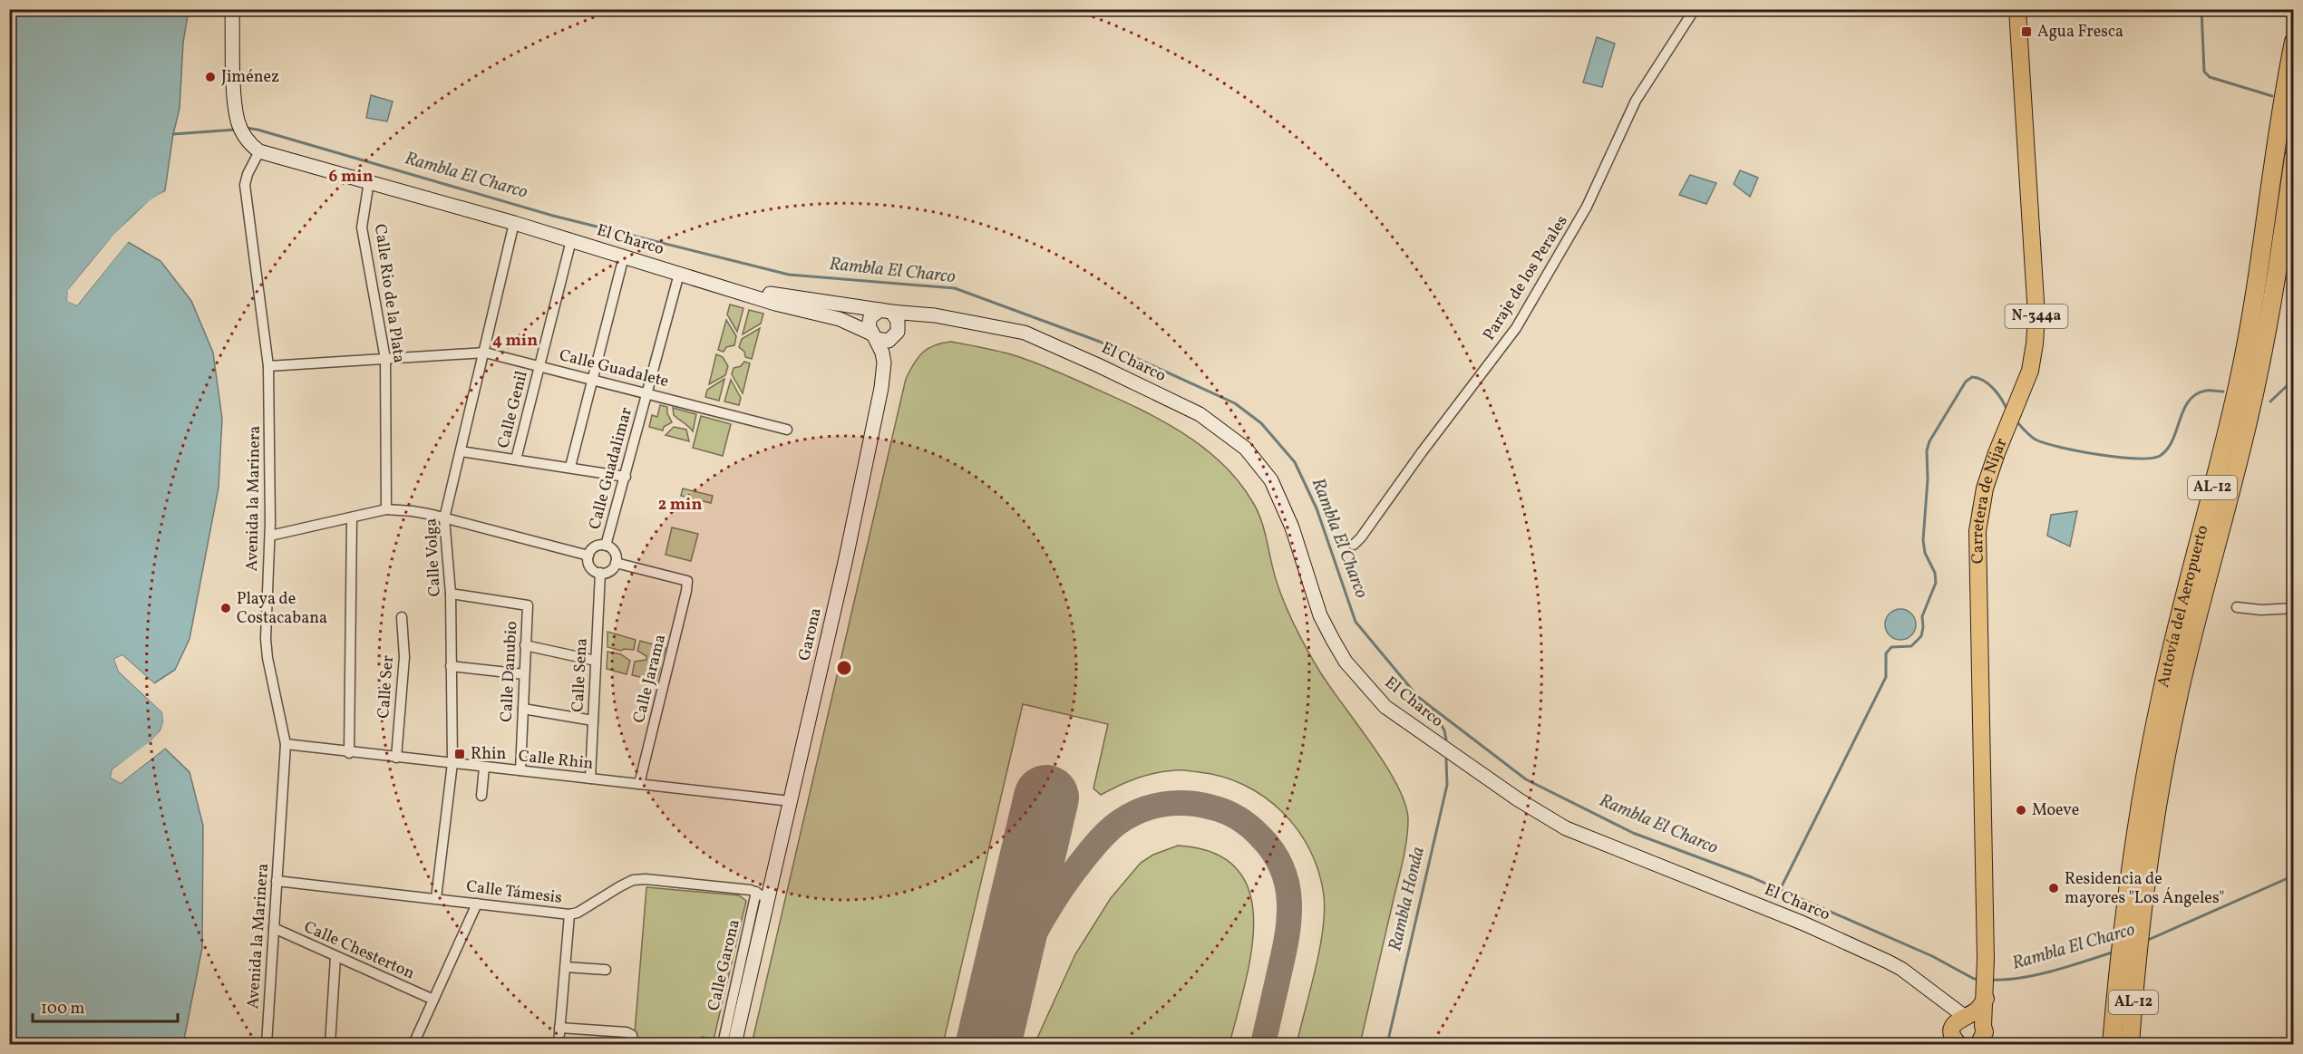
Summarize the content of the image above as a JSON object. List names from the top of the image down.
{
  "streets": {
    "highway": ["AL-12", "Autovía del Aeropuerto"],
    "main road": [
      "El Charco",
      "N-344a",
      "Carretera de Níjar",
      "Garona"
    ],
    "street": [
      "Paraje de los Perales",
      "Calle Rio de la Plata",
      "Calle Guadalete",
      "Calle Genil",
      "Calle Guadalimar",
      "Avenida la Marinera",
      "Calle Volga",
      "Calle Danubio",
      "Calle Sena",
      "Calle Jarama",
      "Calle Ser",
      "Calle Rhin",
      "Calle Támesis",
      "Calle Chesterton",
      "Calle Garona"
    ]
  },
  "crossings": [
    ["El Charco", "Calle Rio de la Plata"],
    ["El Charco", "Calle Genil"],
    ["El Charco", "Calle Guadalimar"],
    ["El Charco", "Avenida la Marinera"],
    ["El Charco", "Calle Volga"],
    ["Calle Rio de la Plata", "Calle Guadalete"],
    ["Calle Guadalete", "Calle Genil"],
    ["Calle Guadalete", "Calle Guadalimar"],
    ["Calle Guadalete", "Avenida la Marinera"],
    ["Calle Guadalete", "Calle Volga"],
    ["Calle Guadalimar", "Calle Sena"],
    ["Calle Guadalimar", "Calle Jarama"],
    ["Avenida la Marinera", "Calle Rhin"],
    ["Avenida la Marinera", "Calle Támesis"],
    ["Avenida la Marinera", "Calle Chesterton"],
    ["Calle Volga", "Calle Danubio"],
    ["Calle Volga", "Calle Rhin"],
    ["Calle Volga", "Calle Támesis"],
    ["Garona", "Calle Rhin"],
    ["Garona", "Calle Támesis"],
    ["Calle Danubio", "Calle Rhin"],
    ["Calle Sena", "Calle Jarama"],
    ["Calle Sena", "Calle Rhin"],
    ["Calle Jarama", "Calle Rhin"],
    ["Calle Ser", "Calle Rhin"],
    ["Calle Támesis", "Calle Garona"]
  ],
  "water": ["Rambla El Charco", "Rambla Honda"],
  "places": {
    "transit": ["Agua Fresca", "Rhin"],
    "other": [
      "Jiménez",
      "Playa de Costacabana",
      "Moeve",
      "Residencia de mayores \"Los Ángeles\""
    ]
  },
  "scale_bar": "100 m",
  "rings": ["6 min", "4 min", "2 min"]
}
